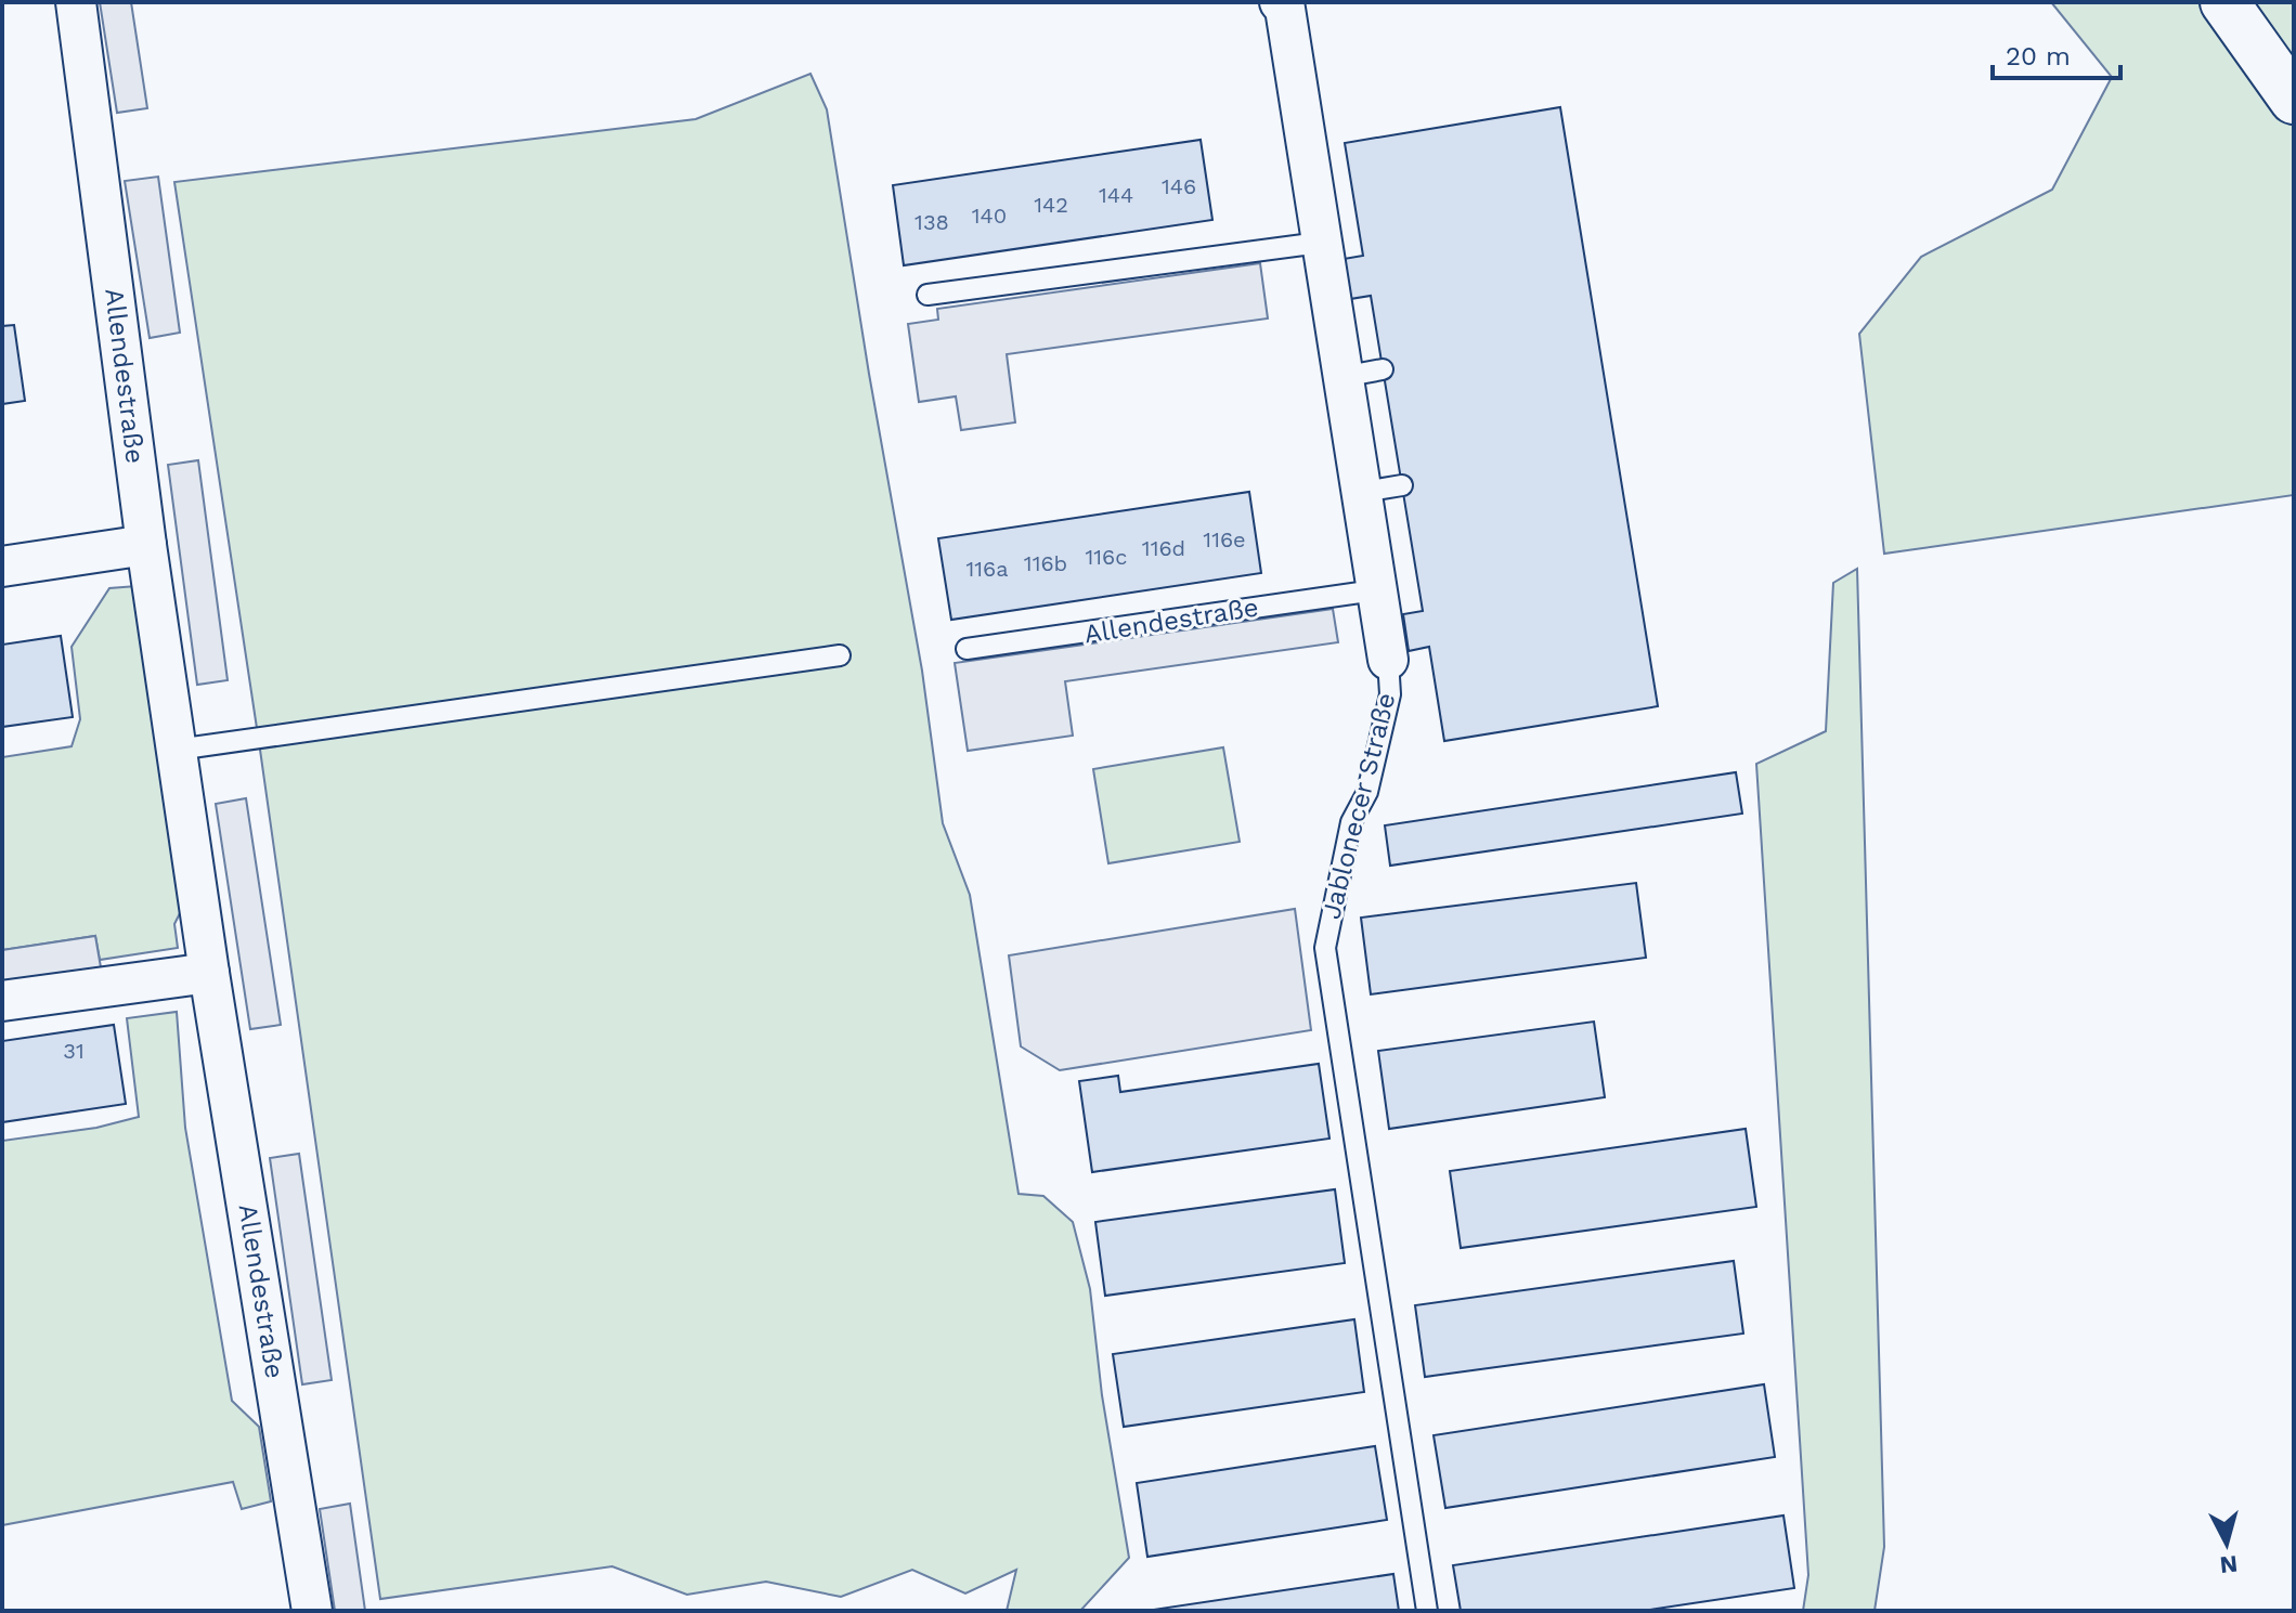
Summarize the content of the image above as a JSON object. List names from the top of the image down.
{
  "streets": {
    "street": ["Allendestraße", "Jablonecer Straße"]
  },
  "crossings": [
    ["Allendestraße", "Jablonecer Straße"]
  ],
  "house_numbers": [
    "146",
    "144",
    "142",
    "140",
    "138",
    "116e",
    "116d",
    "116c",
    "116b",
    "116a",
    "31"
  ],
  "scale_bar": "20 m",
  "north": "bottom"
}
